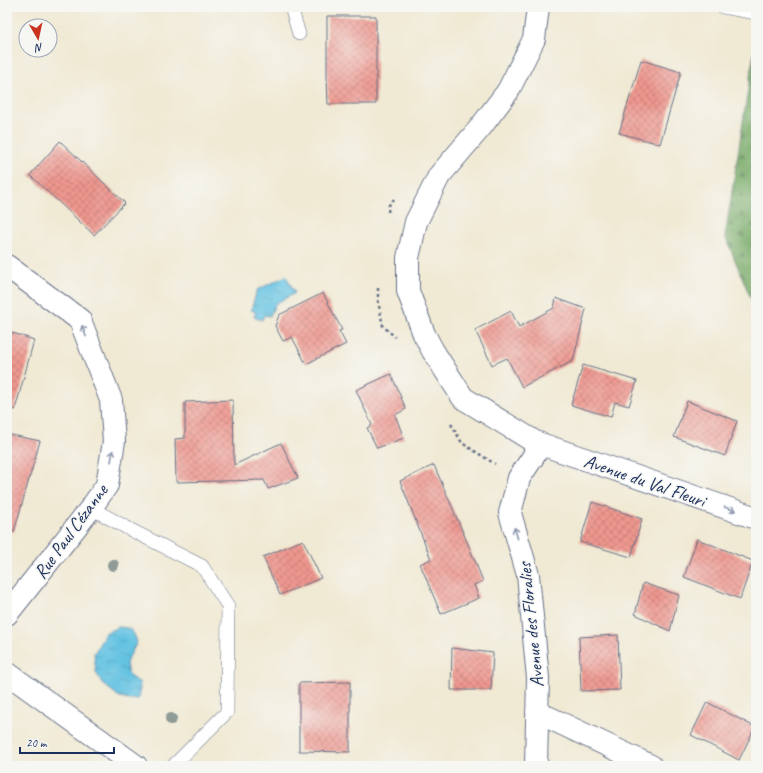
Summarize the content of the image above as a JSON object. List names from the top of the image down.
{
  "streets": {
    "street": ["Avenue du Val Fleuri", "Rue Paul Cézanne", "Avenue des Floralies"]
  },
  "crossings": [
    ["Avenue du Val Fleuri", "Avenue des Floralies"]
  ],
  "one_way": ["Avenue du Val Fleuri", "Rue Paul Cézanne", "Avenue des Floralies"],
  "scale_bar": "20 m",
  "north": "bottom"
}
